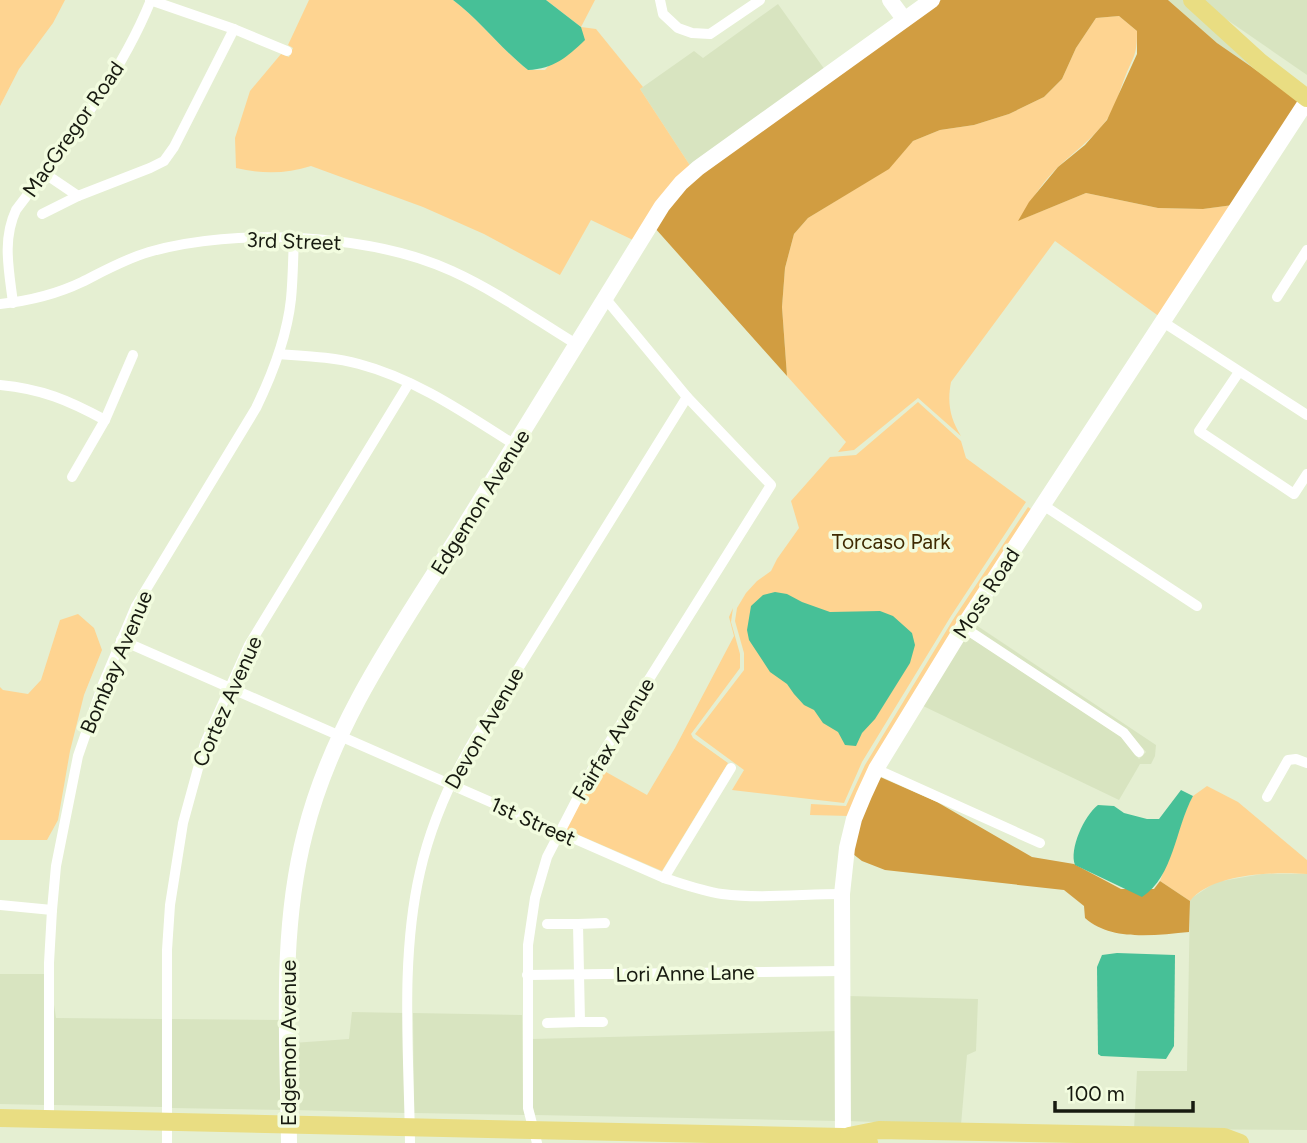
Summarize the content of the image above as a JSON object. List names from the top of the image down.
{
  "streets": {
    "street": [
      "MacGregor Road",
      "3rd Street",
      "Edgemon Avenue",
      "Moss Road",
      "Bombay Avenue",
      "Cortez Avenue",
      "Devon Avenue",
      "Fairfax Avenue",
      "1st Street",
      "Lori Anne Lane"
    ]
  },
  "crossings": [
    ["MacGregor Road", "3rd Street"],
    ["3rd Street", "Edgemon Avenue"],
    ["3rd Street", "Bombay Avenue"],
    ["Edgemon Avenue", "1st Street"],
    ["Moss Road", "1st Street"],
    ["Moss Road", "Lori Anne Lane"],
    ["Bombay Avenue", "1st Street"],
    ["Cortez Avenue", "1st Street"],
    ["Devon Avenue", "Fairfax Avenue"],
    ["Devon Avenue", "1st Street"],
    ["Fairfax Avenue", "1st Street"],
    ["Fairfax Avenue", "Lori Anne Lane"]
  ],
  "parks": ["Torcaso Park"],
  "scale_bar": "100 m"
}
